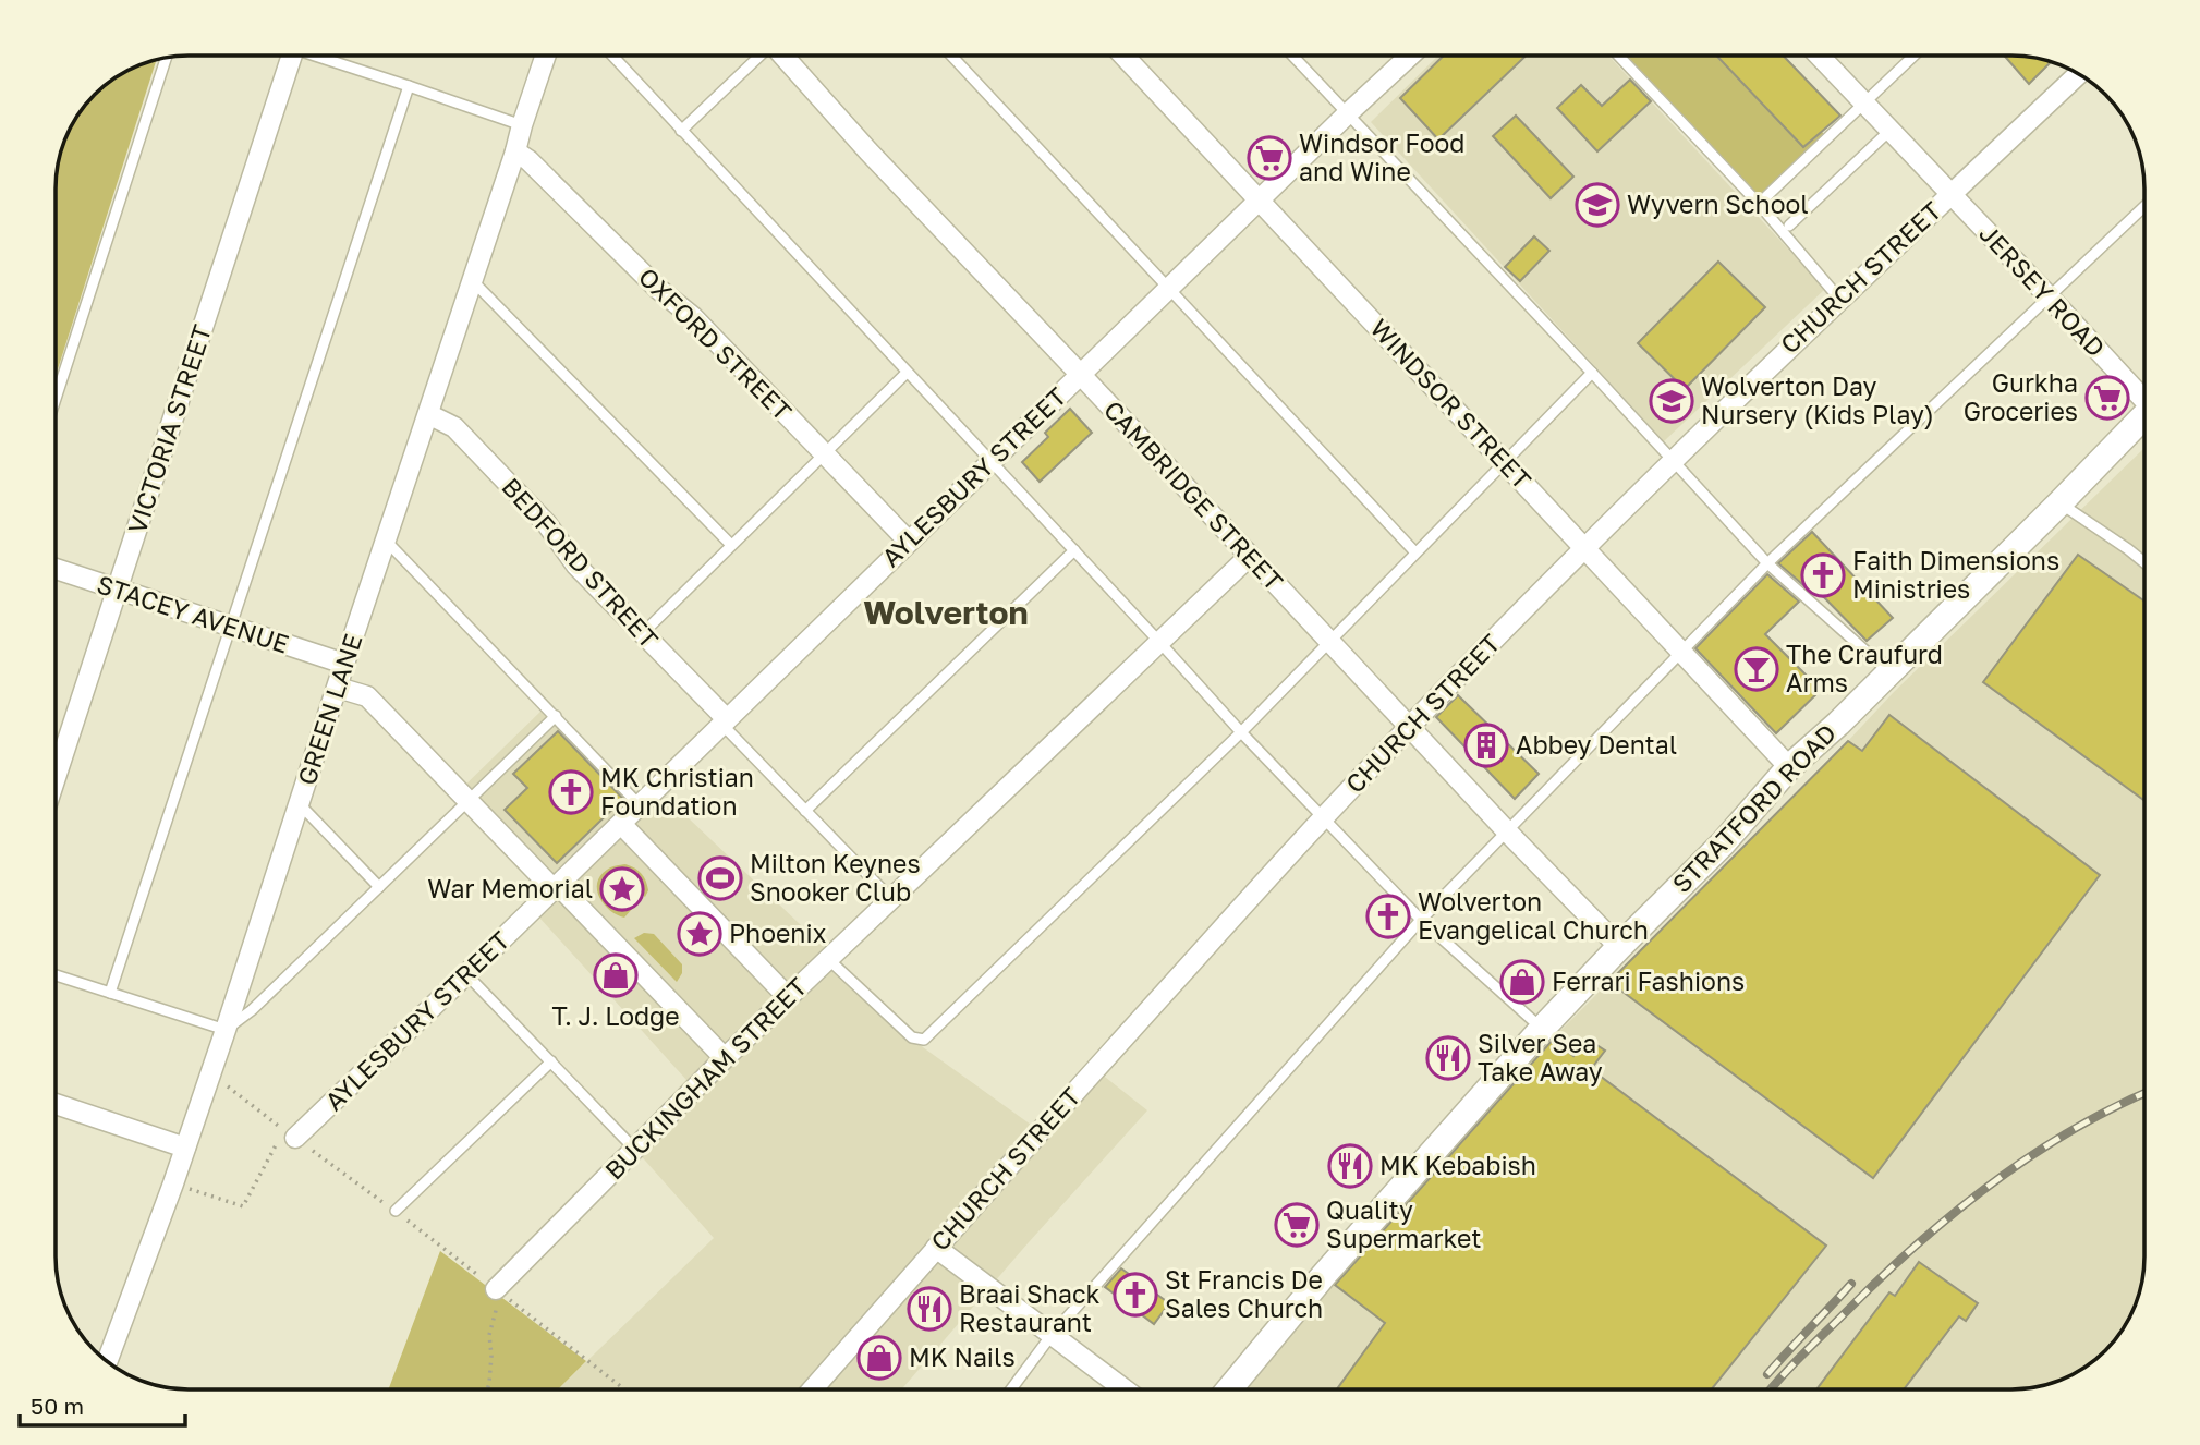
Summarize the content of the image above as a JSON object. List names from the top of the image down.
{
  "streets": {
    "street": [
      "CHURCH STREET",
      "JERSEY ROAD",
      "OXFORD STREET",
      "WINDSOR STREET",
      "VICTORIA STREET",
      "AYLESBURY STREET",
      "CAMBRIDGE STREET",
      "BEDFORD STREET",
      "STACEY AVENUE",
      "GREEN LANE",
      "STRATFORD ROAD",
      "BUCKINGHAM STREET"
    ]
  },
  "crossings": [
    ["CHURCH STREET", "JERSEY ROAD"],
    ["CHURCH STREET", "WINDSOR STREET"],
    ["CHURCH STREET", "CAMBRIDGE STREET"],
    ["OXFORD STREET", "AYLESBURY STREET"],
    ["OXFORD STREET", "GREEN LANE"],
    ["WINDSOR STREET", "AYLESBURY STREET"],
    ["WINDSOR STREET", "STRATFORD ROAD"],
    ["VICTORIA STREET", "STACEY AVENUE"],
    ["AYLESBURY STREET", "CAMBRIDGE STREET"],
    ["AYLESBURY STREET", "BEDFORD STREET"],
    ["CAMBRIDGE STREET", "STRATFORD ROAD"],
    ["CAMBRIDGE STREET", "BUCKINGHAM STREET"],
    ["BEDFORD STREET", "GREEN LANE"],
    ["STACEY AVENUE", "GREEN LANE"]
  ],
  "districts": ["Wolverton"],
  "places": {
    "supermarket": ["Windsor Food and Wine", "Gurkha Groceries", "Quality Supermarket"],
    "school or university": ["Wyvern School", "Wolverton Day Nursery (Kids Play)"],
    "church": [
      "Faith Dimensions Ministries",
      "MK Christian Foundation",
      "Wolverton Evangelical Church",
      "St Francis De Sales Church"
    ],
    "bar": ["The Craufurd Arms"],
    "building": ["Abbey Dental"],
    "sports": ["Milton Keynes Snooker Club"],
    "place": ["War Memorial", "Phoenix"],
    "shop": ["T. J. Lodge", "Ferrari Fashions", "MK Nails"],
    "restaurant": ["Silver Sea Take Away", "MK Kebabish", "Braai Shack Restaurant"]
  },
  "scale_bar": "50 m"
}
